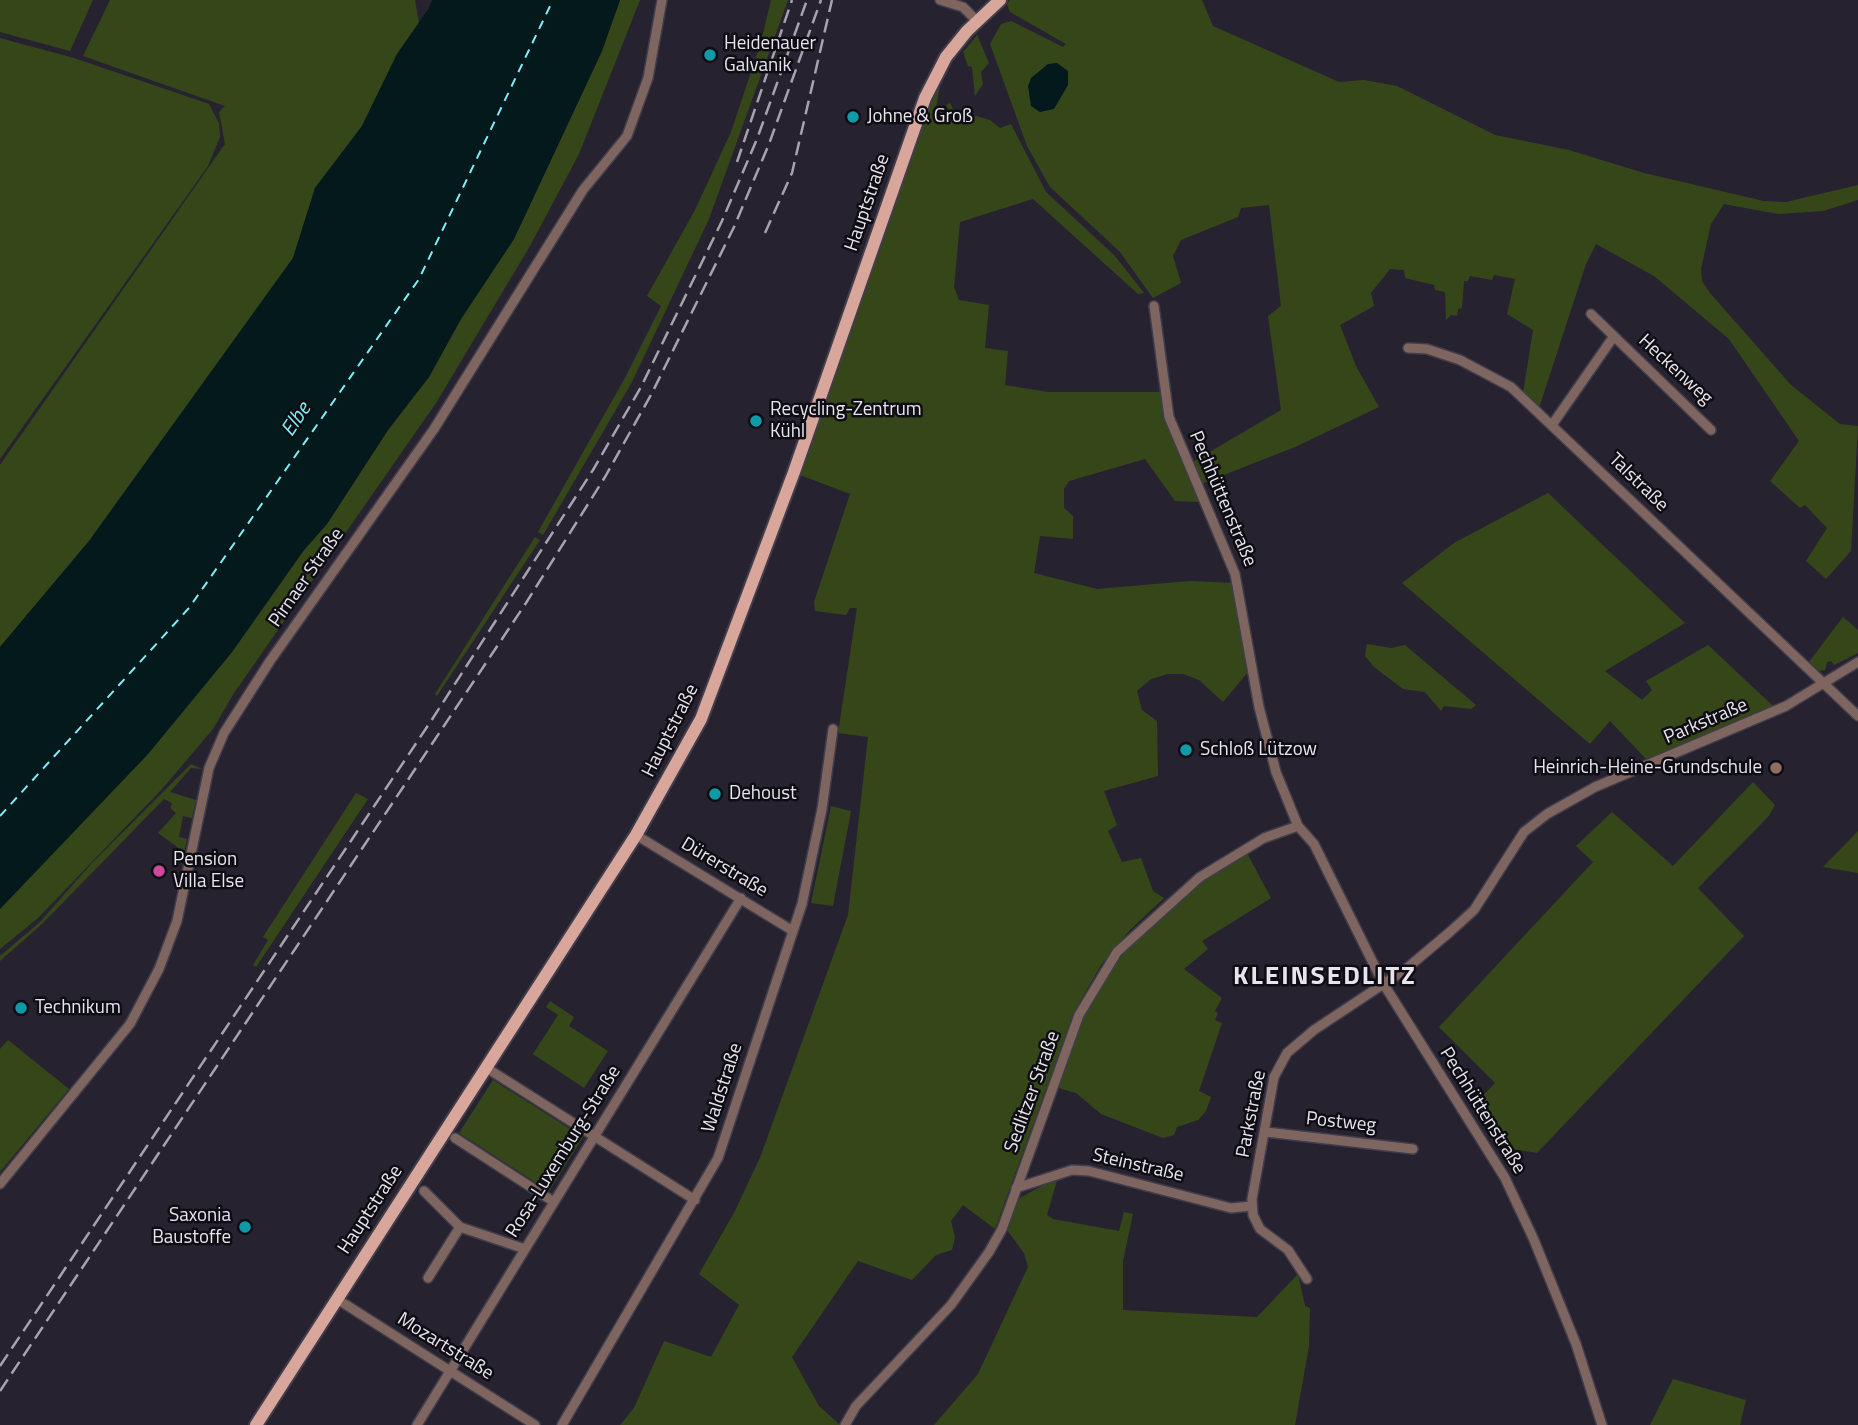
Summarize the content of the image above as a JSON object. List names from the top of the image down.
{
  "streets": {
    "main road": ["Hauptstraße"],
    "street": [
      "Heckenweg",
      "Talstraße",
      "Pechhüttenstraße",
      "Pirnaer Straße",
      "Parkstraße",
      "Dürerstraße",
      "Waldstraße",
      "Sedlitzer Straße",
      "Postweg",
      "Rosa-Luxemburg-Straße",
      "Steinstraße",
      "Mozartstraße"
    ]
  },
  "crossings": [
    ["Hauptstraße", "Dürerstraße"],
    ["Hauptstraße", "Mozartstraße"],
    ["Heckenweg", "Talstraße"],
    ["Talstraße", "Parkstraße"],
    ["Pechhüttenstraße", "Parkstraße"],
    ["Pechhüttenstraße", "Sedlitzer Straße"],
    ["Parkstraße", "Postweg"],
    ["Parkstraße", "Steinstraße"],
    ["Dürerstraße", "Waldstraße"],
    ["Dürerstraße", "Rosa-Luxemburg-Straße"],
    ["Sedlitzer Straße", "Steinstraße"],
    ["Rosa-Luxemburg-Straße", "Mozartstraße"]
  ],
  "districts": ["KLEINSEDLITZ"],
  "water": ["Elbe"],
  "places": [
    "Heidenauer Galvanik",
    "Johne & Groß",
    "Recycling-Zentrum Kühl",
    "Schloß Lützow",
    "Heinrich-Heine-Grundschule",
    "Dehoust",
    "Pension Villa Else",
    "Technikum",
    "Saxonia Baustoffe"
  ]
}
